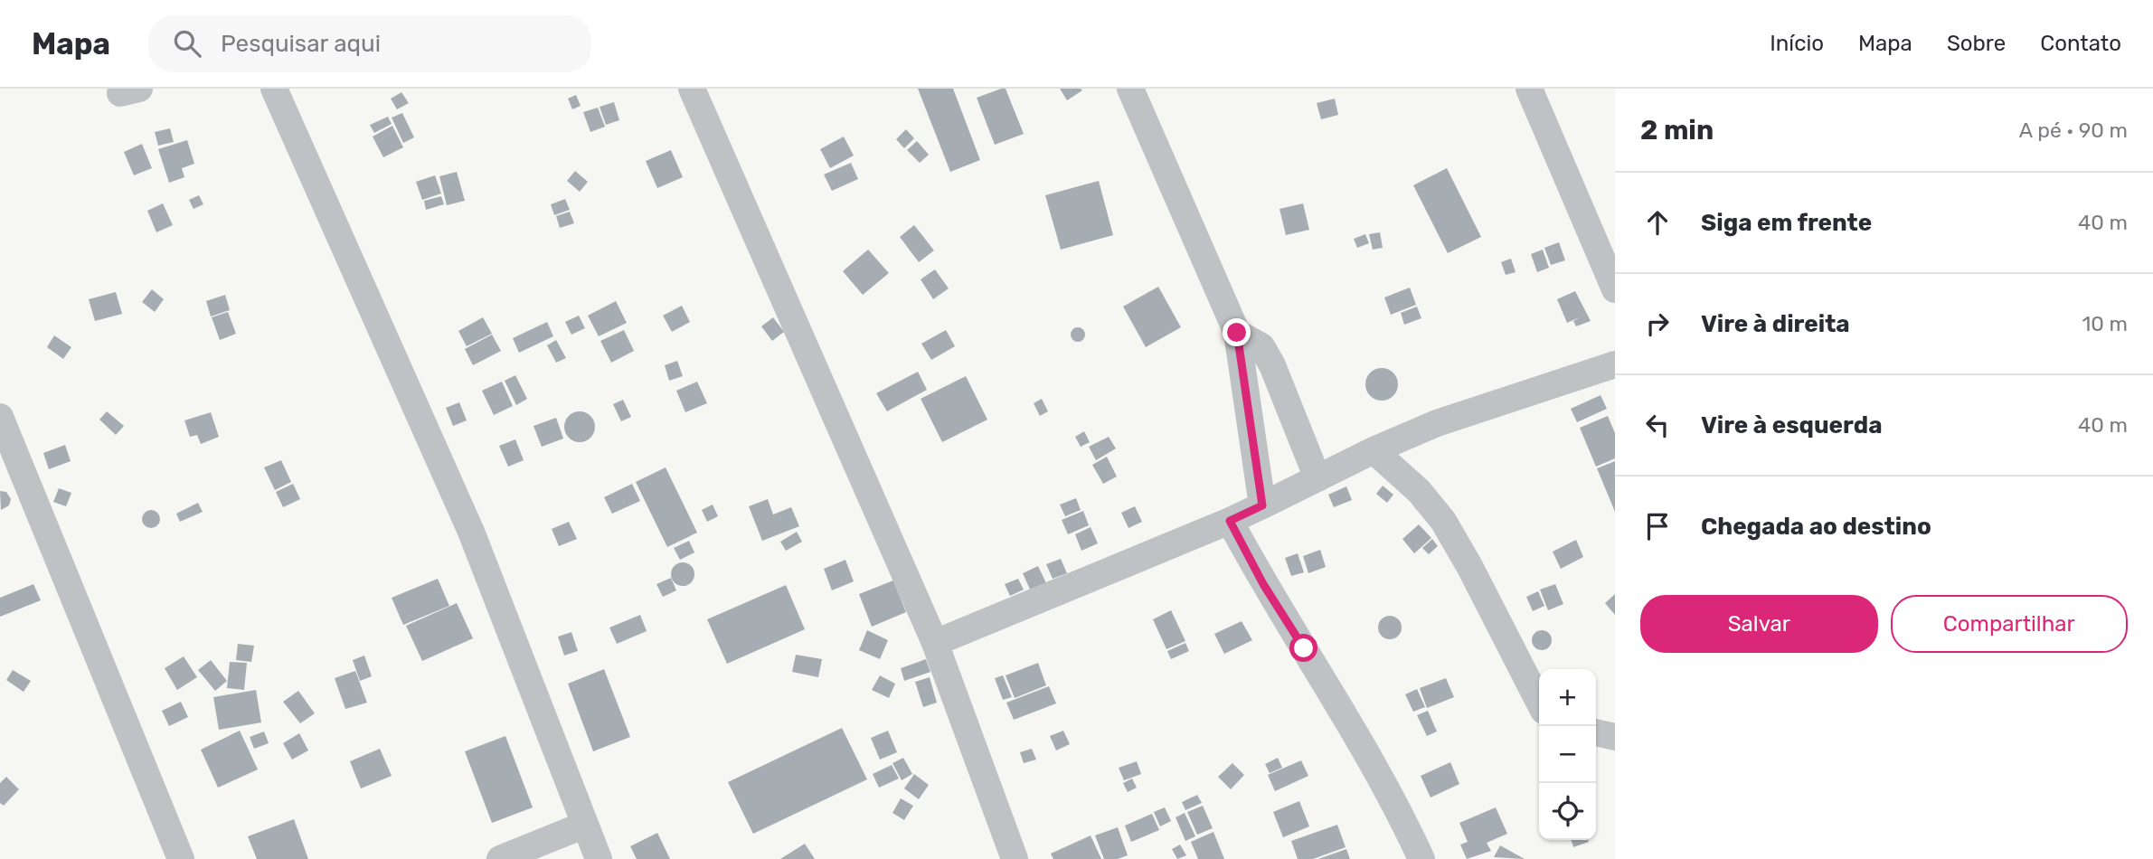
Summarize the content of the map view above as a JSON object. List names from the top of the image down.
{
  "page": {
    "header": "Mapa",
    "search": "Pesquisar aqui",
    "nav": [
      "Início",
      "Mapa",
      "Sobre",
      "Contato"
    ],
    "heading": ["2 min", "A pé · 90 m"],
    "list": [
      ["Siga em frente", "40 m"],
      ["Vire à direita", "10 m"],
      ["Vire à esquerda", "40 m"],
      "Chegada ao destino"
    ],
    "buttons": ["Salvar", "Compartilhar"],
    "map_buttons": ["+", "−"]
  }
}
